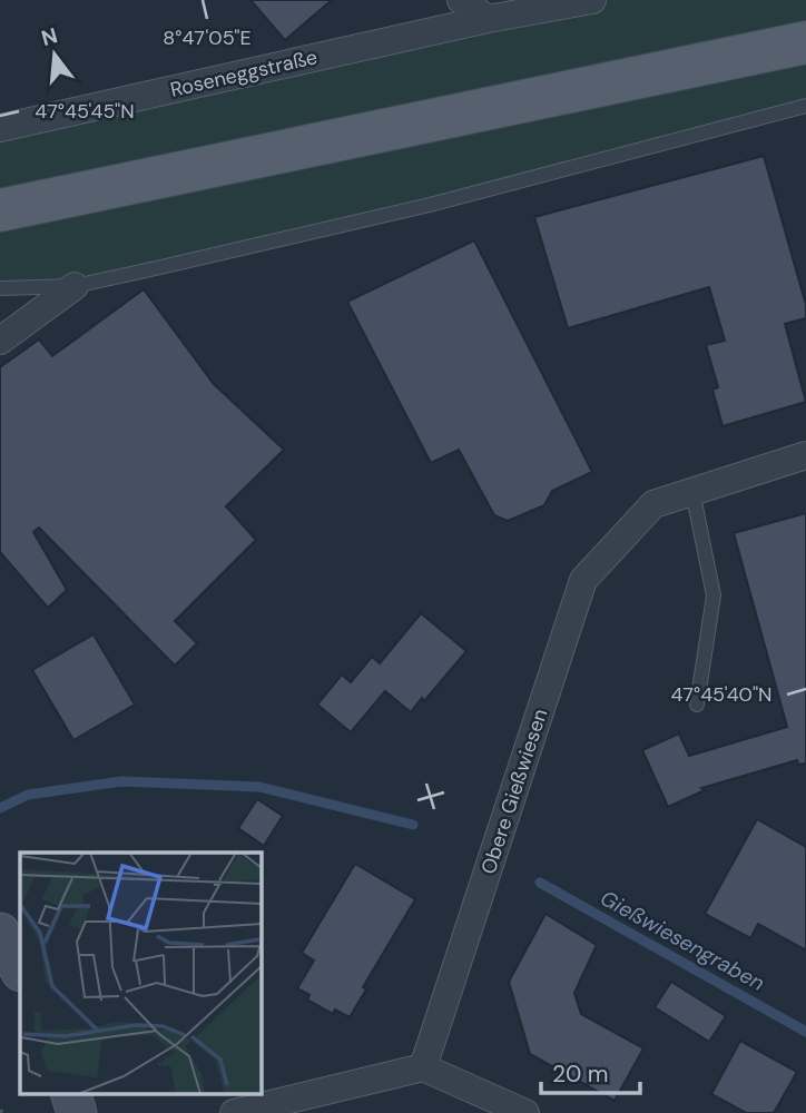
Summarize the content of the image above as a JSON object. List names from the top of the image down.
{
  "streets": {
    "street": ["Roseneggstraße", "Obere Gießwiesen"]
  },
  "water": ["Gießwiesengraben"],
  "scale_bar": "20 m",
  "north": "top",
  "coordinates": ["8°47'05\"E", "47°45'45\"N", "47°45'40\"N"]
}
